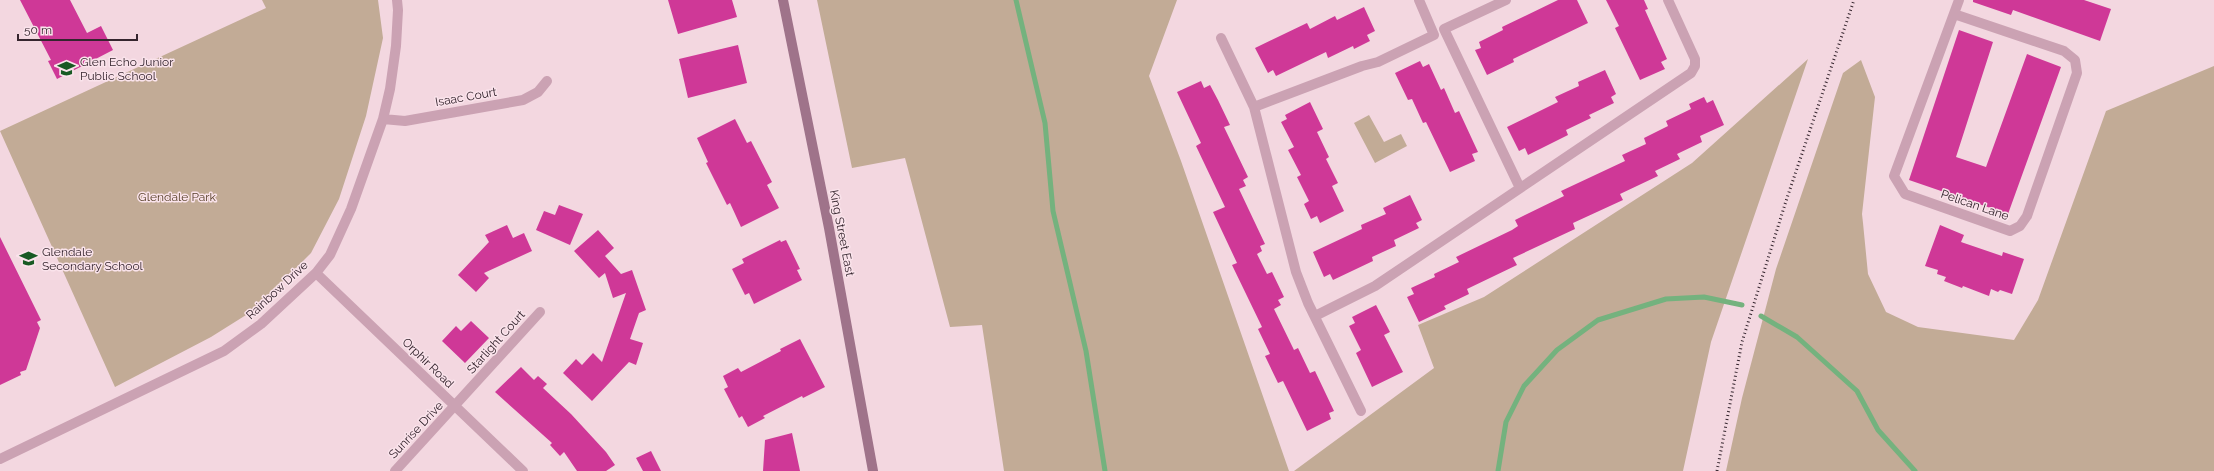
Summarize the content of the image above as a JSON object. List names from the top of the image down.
{
  "streets": {
    "main road": ["King Street East"],
    "street": [
      "Isaac Court",
      "Pelican Lane",
      "Rainbow Drive",
      "Starlight Court",
      "Orphir Road",
      "Sunrise Drive"
    ]
  },
  "crossings": [
    ["Isaac Court", "Rainbow Drive"],
    ["Rainbow Drive", "Orphir Road"],
    ["Starlight Court", "Orphir Road"],
    ["Starlight Court", "Sunrise Drive"],
    ["Orphir Road", "Sunrise Drive"]
  ],
  "parks": ["Glendale Park"],
  "places": {
    "school or university": ["Glen Echo Junior Public School", "Glendale Secondary School"]
  },
  "scale_bar": "50 m"
}
